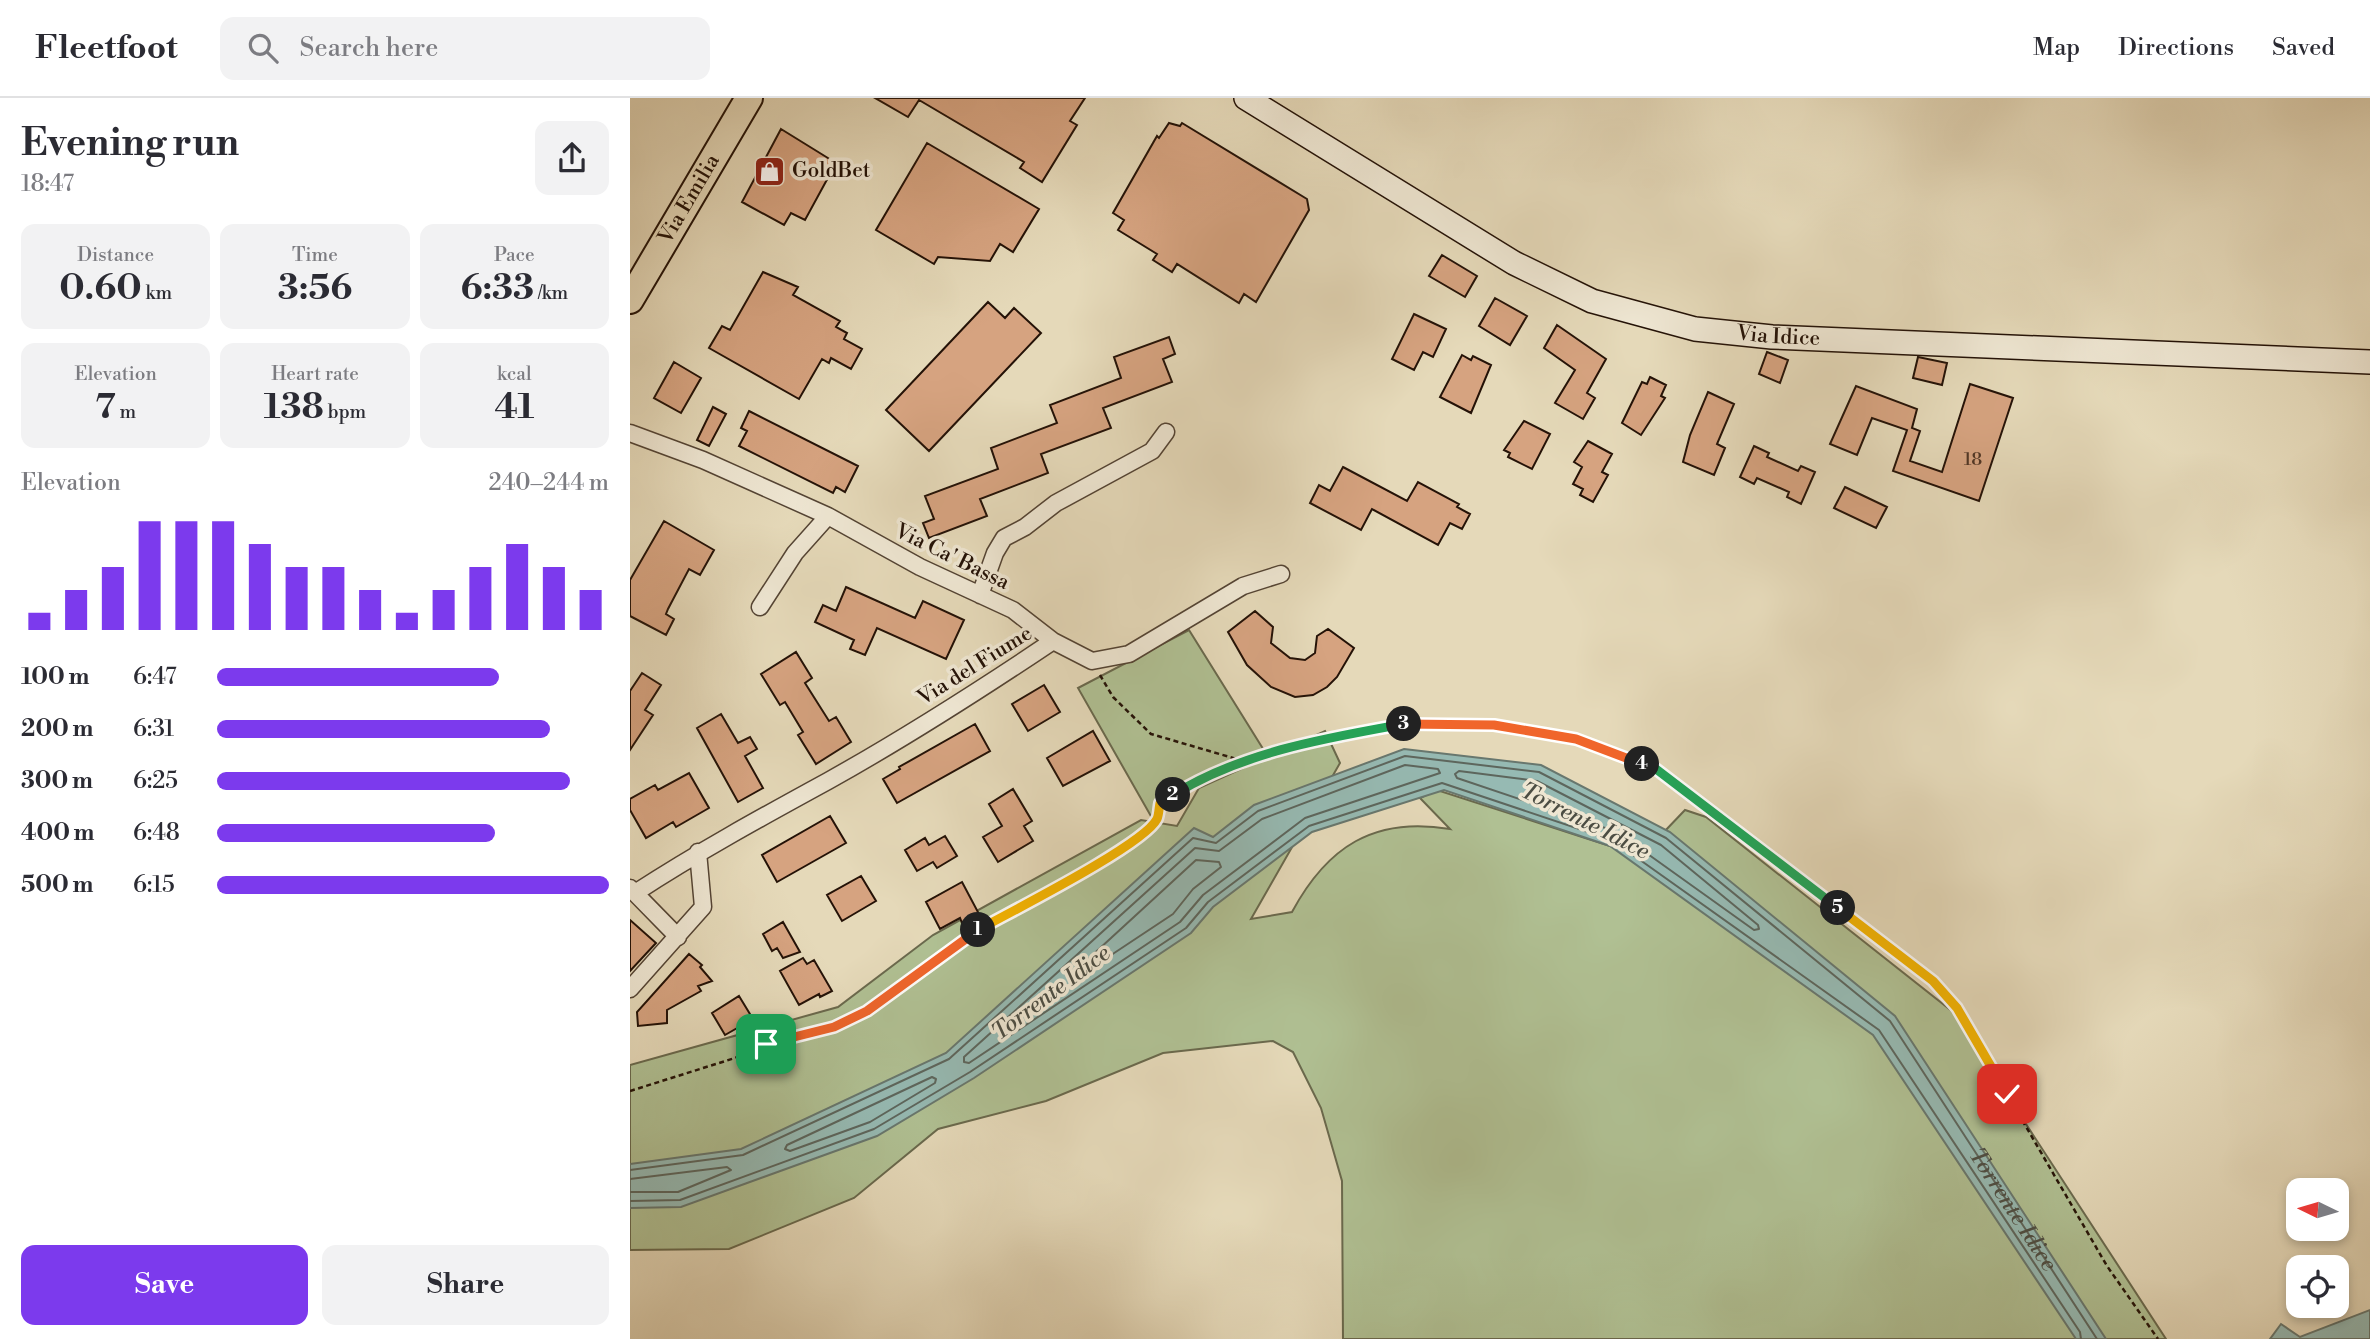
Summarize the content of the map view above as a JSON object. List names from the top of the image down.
{
  "streets": {
    "main road": ["Via Emilia", "Via Idice"],
    "street": ["Via Ca' Bassa", "Via del Fiume"]
  },
  "crossings": [
    ["Via Ca' Bassa", "Via del Fiume"]
  ],
  "water": ["Torrente Idice"],
  "places": {
    "shop": ["GoldBet"]
  },
  "house_numbers": ["18"],
  "north": "left",
  "page": {
    "header": "Fleetfoot",
    "search": "Search here",
    "nav": ["Map", "Directions", "Saved"],
    "heading": ["Evening run", "18:47"],
    "stats": [
      ["Distance", "0.60 km"],
      ["Time", "3:56"],
      ["Pace", "6:33 /km"],
      ["Elevation", "7 m"],
      ["Heart rate", "138 bpm"],
      ["kcal", "41"]
    ],
    "chart": ["Elevation", "240–244 m"],
    "list": [
      {
        "name": "100 m",
        "note": "6:47"
      },
      {
        "name": "200 m",
        "note": "6:31"
      },
      {
        "name": "300 m",
        "note": "6:25"
      },
      {
        "name": "400 m",
        "note": "6:48"
      },
      {
        "name": "500 m",
        "note": "6:15"
      }
    ],
    "pins": [
      "3",
      "4",
      "2",
      "5",
      "1"
    ],
    "buttons": ["Save", "Share"]
  }
}
